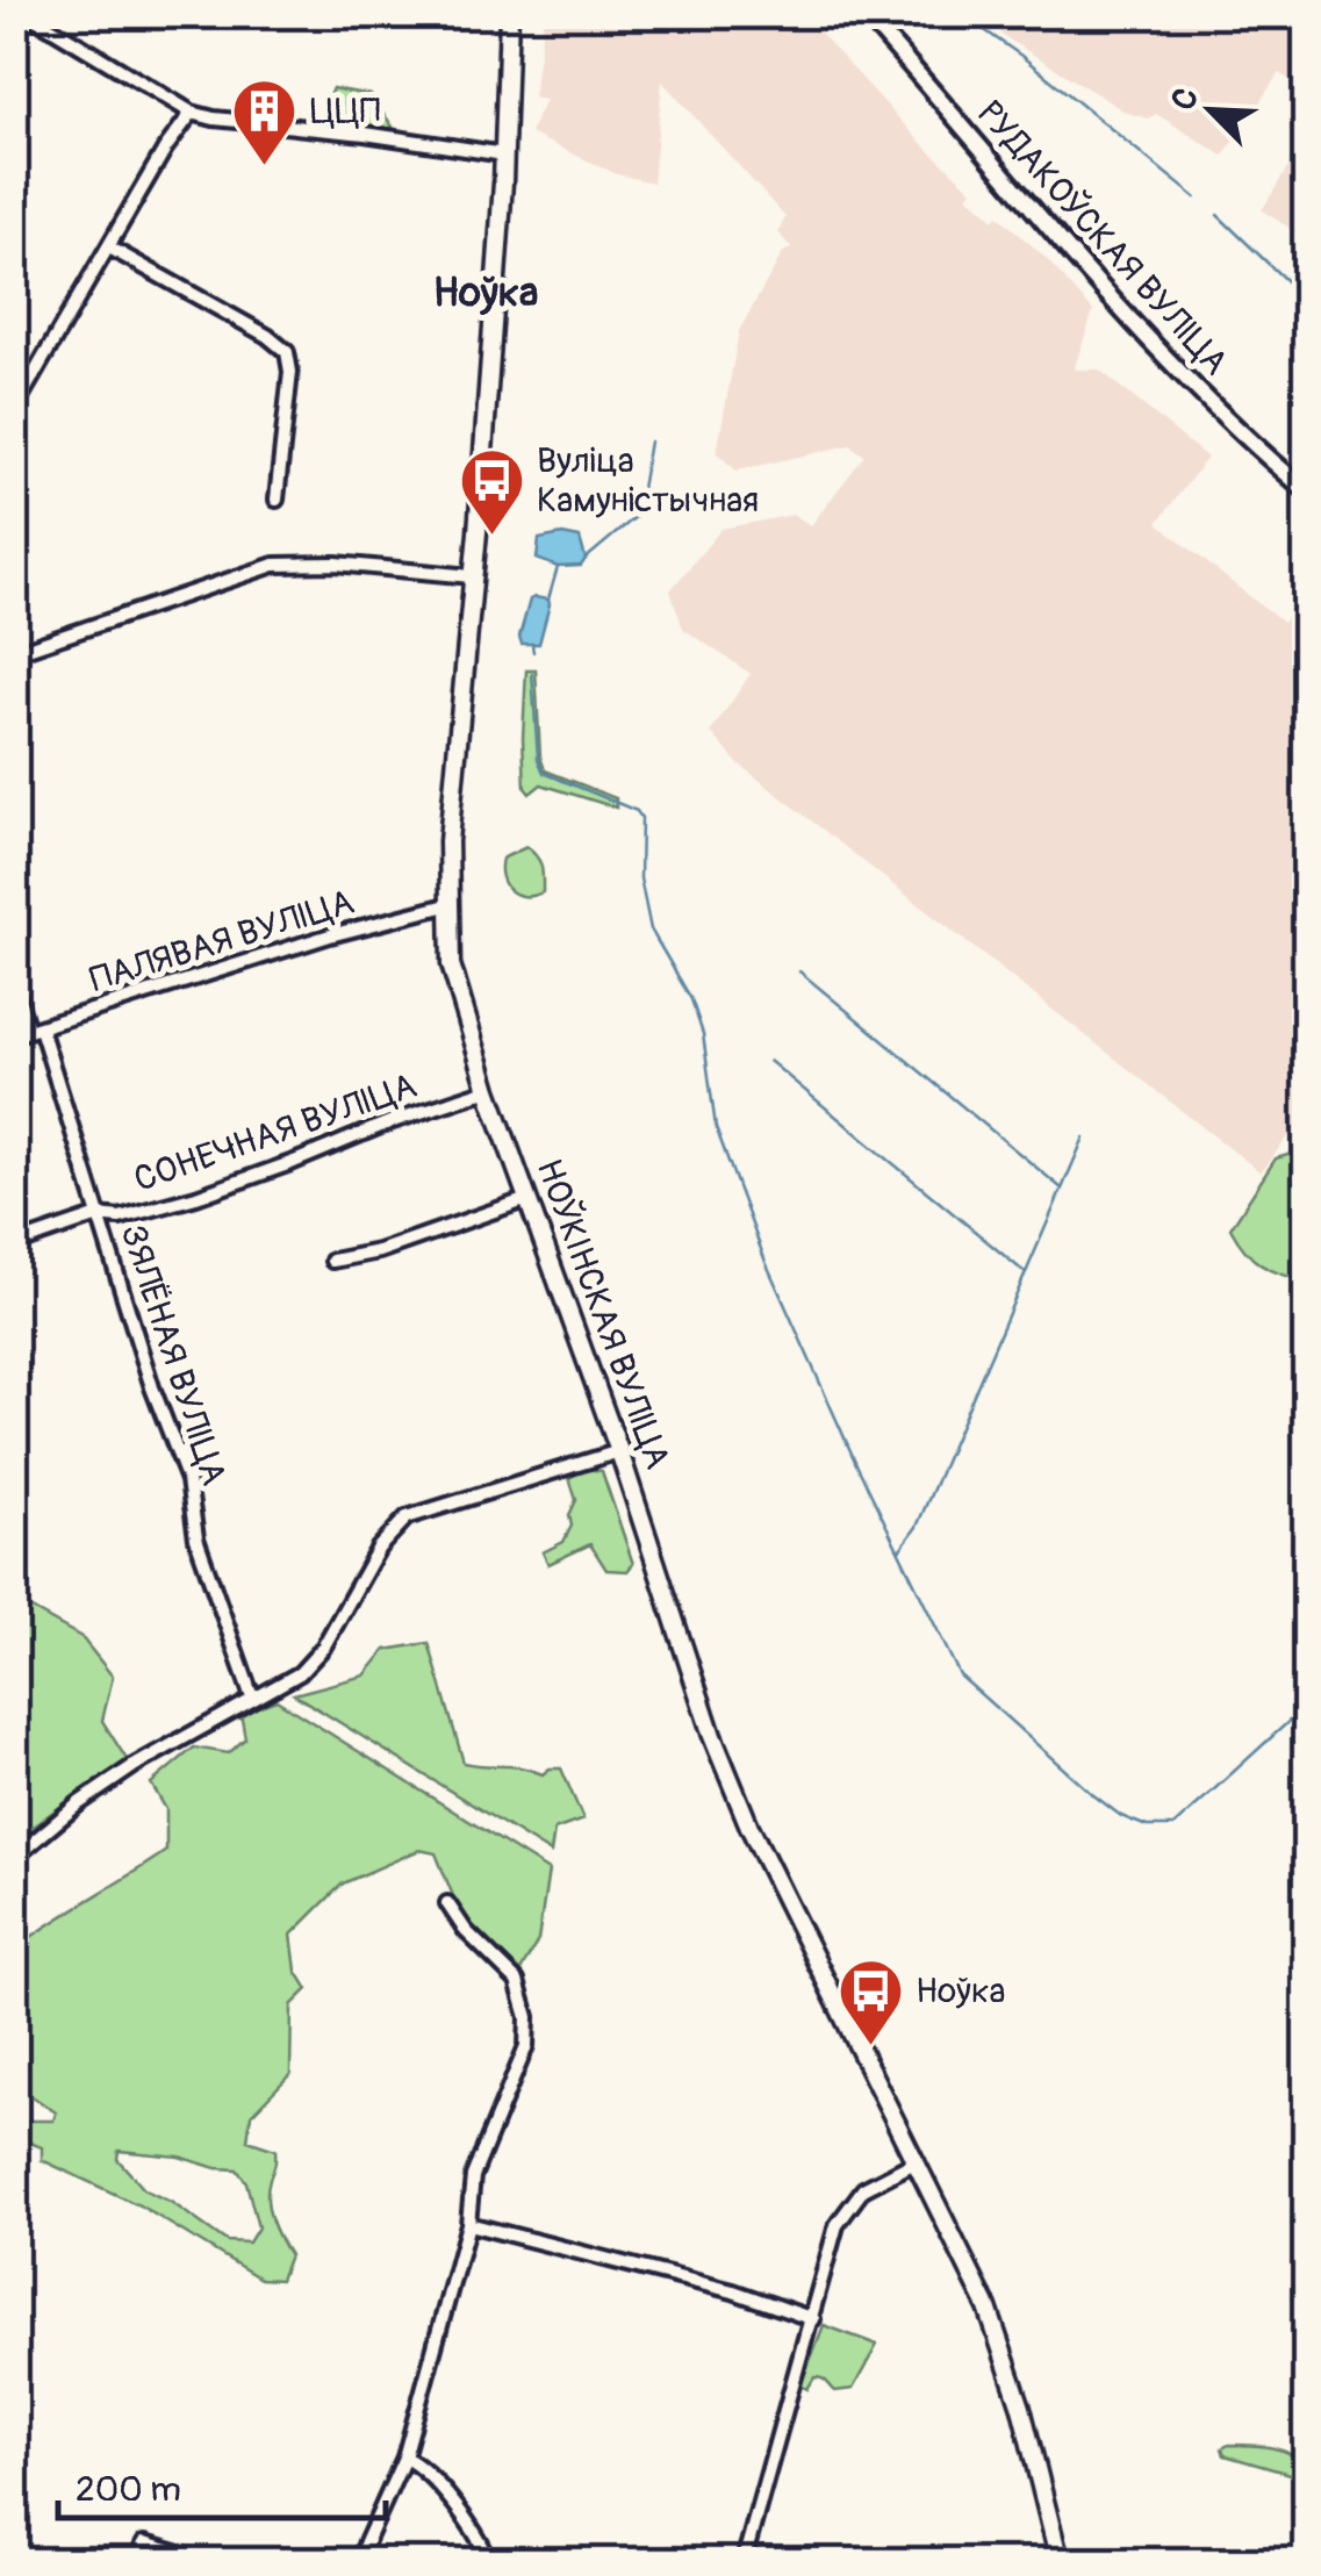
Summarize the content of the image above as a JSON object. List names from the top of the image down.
{
  "streets": {
    "main road": ["НОЎКІНСКАЯ ВУЛІЦА"],
    "street": [
      "РУДАКОЎСКАЯ ВУЛІЦА",
      "ПАЛЯВАЯ ВУЛІЦА",
      "СОНЕЧНАЯ ВУЛІЦА",
      "ЗЯЛЁНАЯ ВУЛІЦА"
    ]
  },
  "crossings": [
    ["ПАЛЯВАЯ ВУЛІЦА", "НОЎКІНСКАЯ ВУЛІЦА"],
    ["ПАЛЯВАЯ ВУЛІЦА", "ЗЯЛЁНАЯ ВУЛІЦА"],
    ["СОНЕЧНАЯ ВУЛІЦА", "НОЎКІНСКАЯ ВУЛІЦА"],
    ["СОНЕЧНАЯ ВУЛІЦА", "ЗЯЛЁНАЯ ВУЛІЦА"]
  ],
  "districts": ["Ноўка"],
  "places": {
    "building": ["ЦЦП"],
    "bus stop": ["Вуліца Камуністычная", "Ноўка"]
  },
  "scale_bar": "200 m",
  "north": "top left"
}
